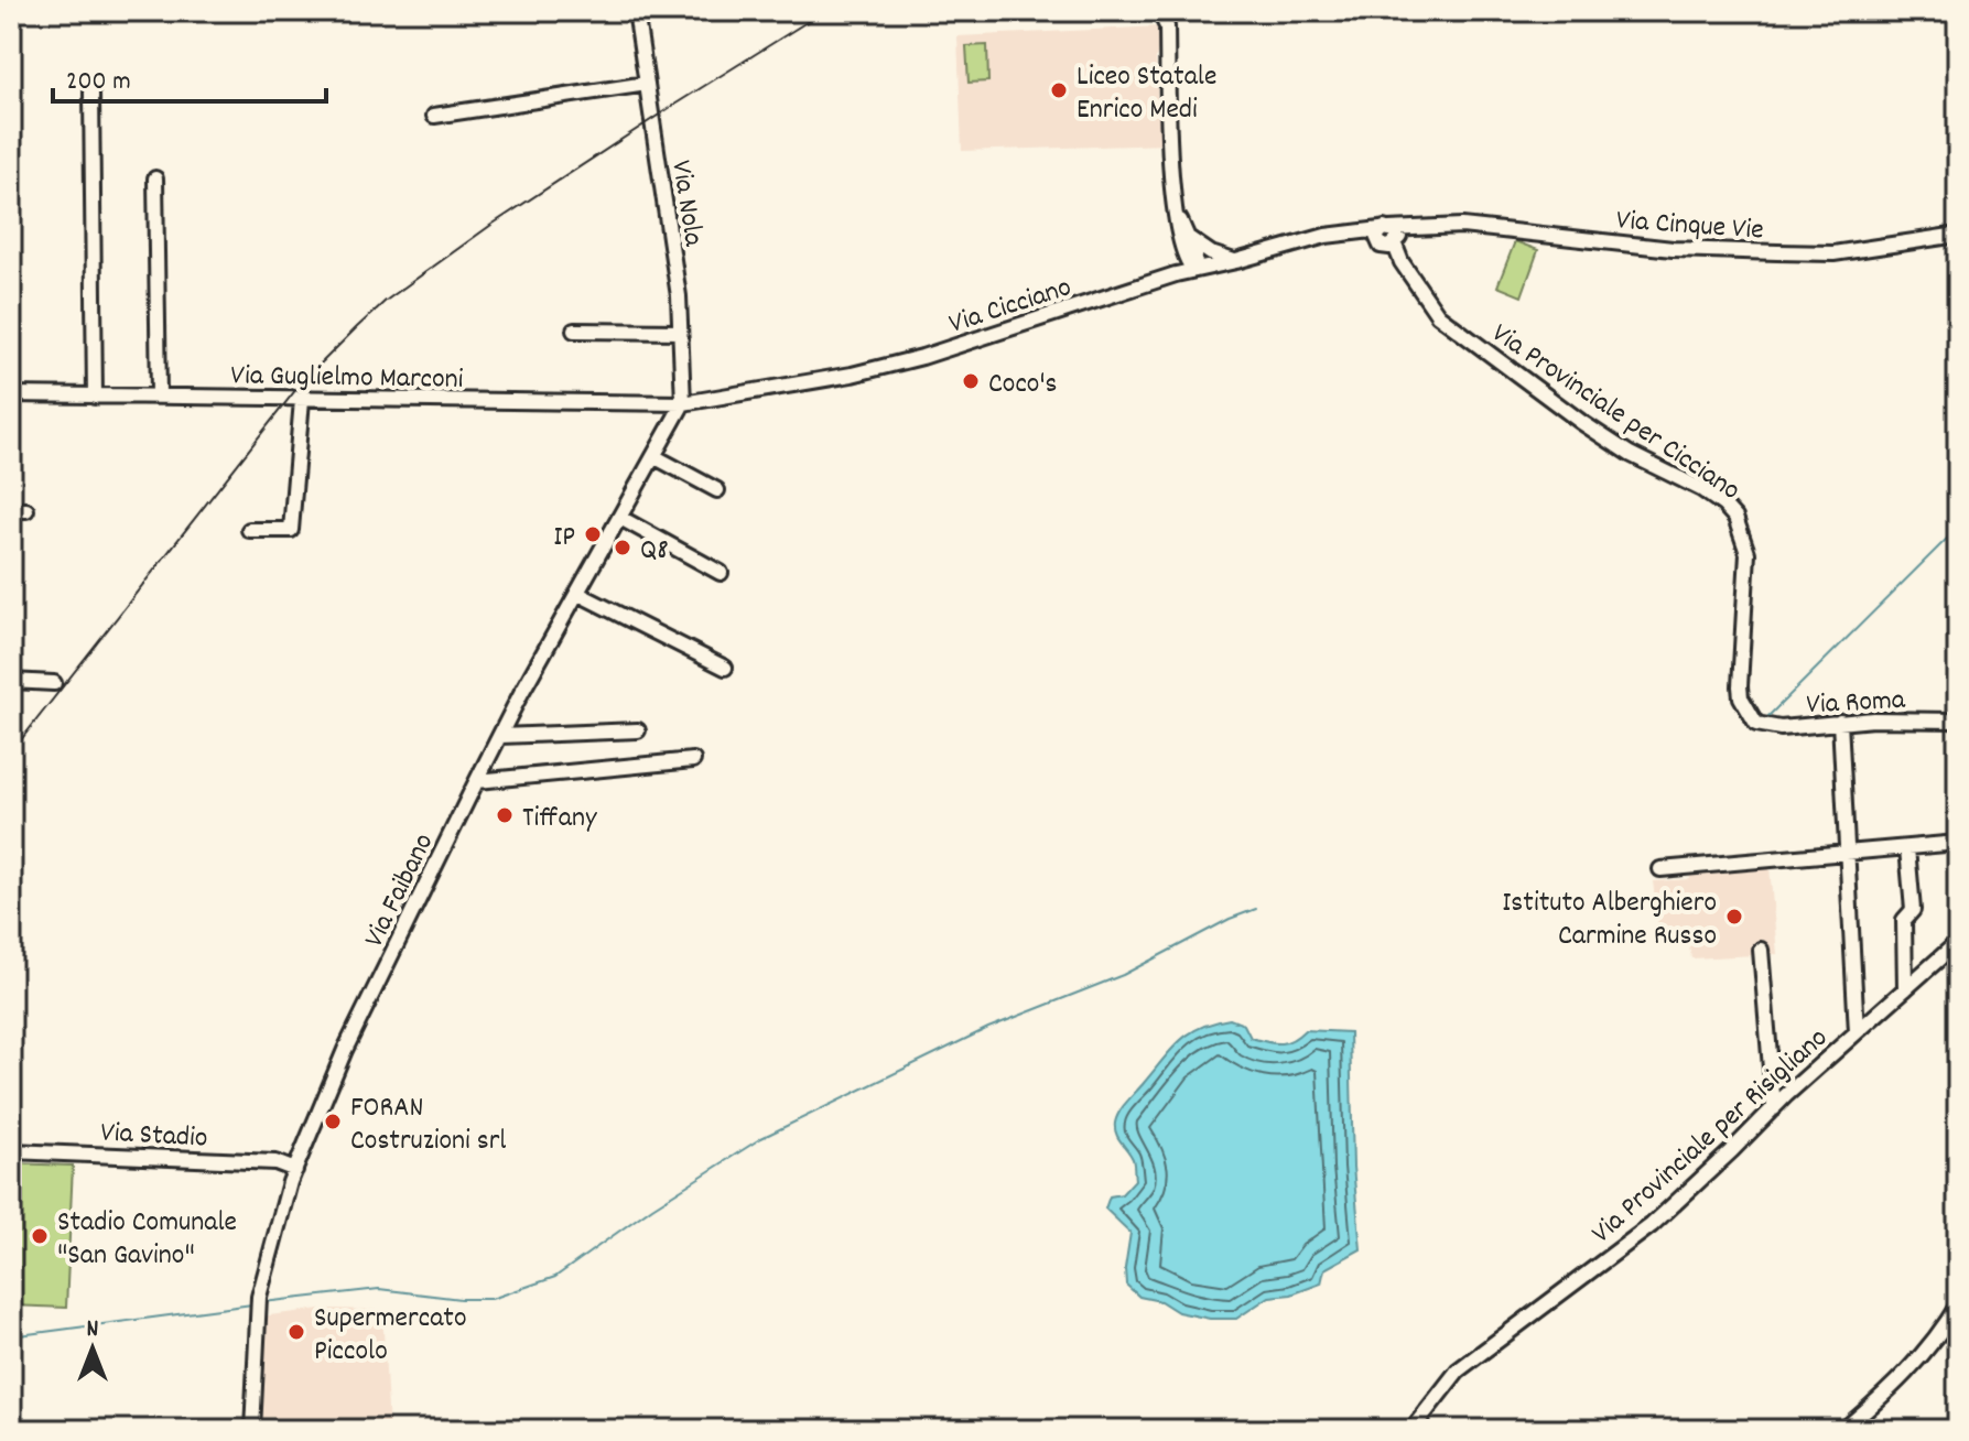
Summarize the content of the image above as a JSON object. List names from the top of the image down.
{
  "streets": {
    "street": [
      "Via Nola",
      "Via Cinque Vie",
      "Via Cicciano",
      "Via Guglielmo Marconi",
      "Via Provinciale per Cicciano",
      "Via Roma",
      "Via Faibano",
      "Via Stadio",
      "Via Provinciale per Risigliano"
    ]
  },
  "crossings": [
    ["Via Nola", "Via Cicciano"],
    ["Via Nola", "Via Guglielmo Marconi"],
    ["Via Nola", "Via Faibano"],
    ["Via Cinque Vie", "Via Cicciano"],
    ["Via Cinque Vie", "Via Provinciale per Cicciano"],
    ["Via Cicciano", "Via Guglielmo Marconi"],
    ["Via Cicciano", "Via Provinciale per Cicciano"],
    ["Via Cicciano", "Via Faibano"],
    ["Via Guglielmo Marconi", "Via Faibano"],
    ["Via Provinciale per Cicciano", "Via Roma"],
    ["Via Faibano", "Via Stadio"]
  ],
  "places": [
    "Liceo Statale Enrico Medi",
    "Coco's",
    "IP",
    "Q8",
    "Tiffany",
    "Istituto Alberghiero Carmine Russo",
    "FORAN Costruzioni srl",
    "Stadio Comunale \"San Gavino\"",
    "Supermercato Piccolo"
  ],
  "scale_bar": "200 m",
  "north": "top"
}
